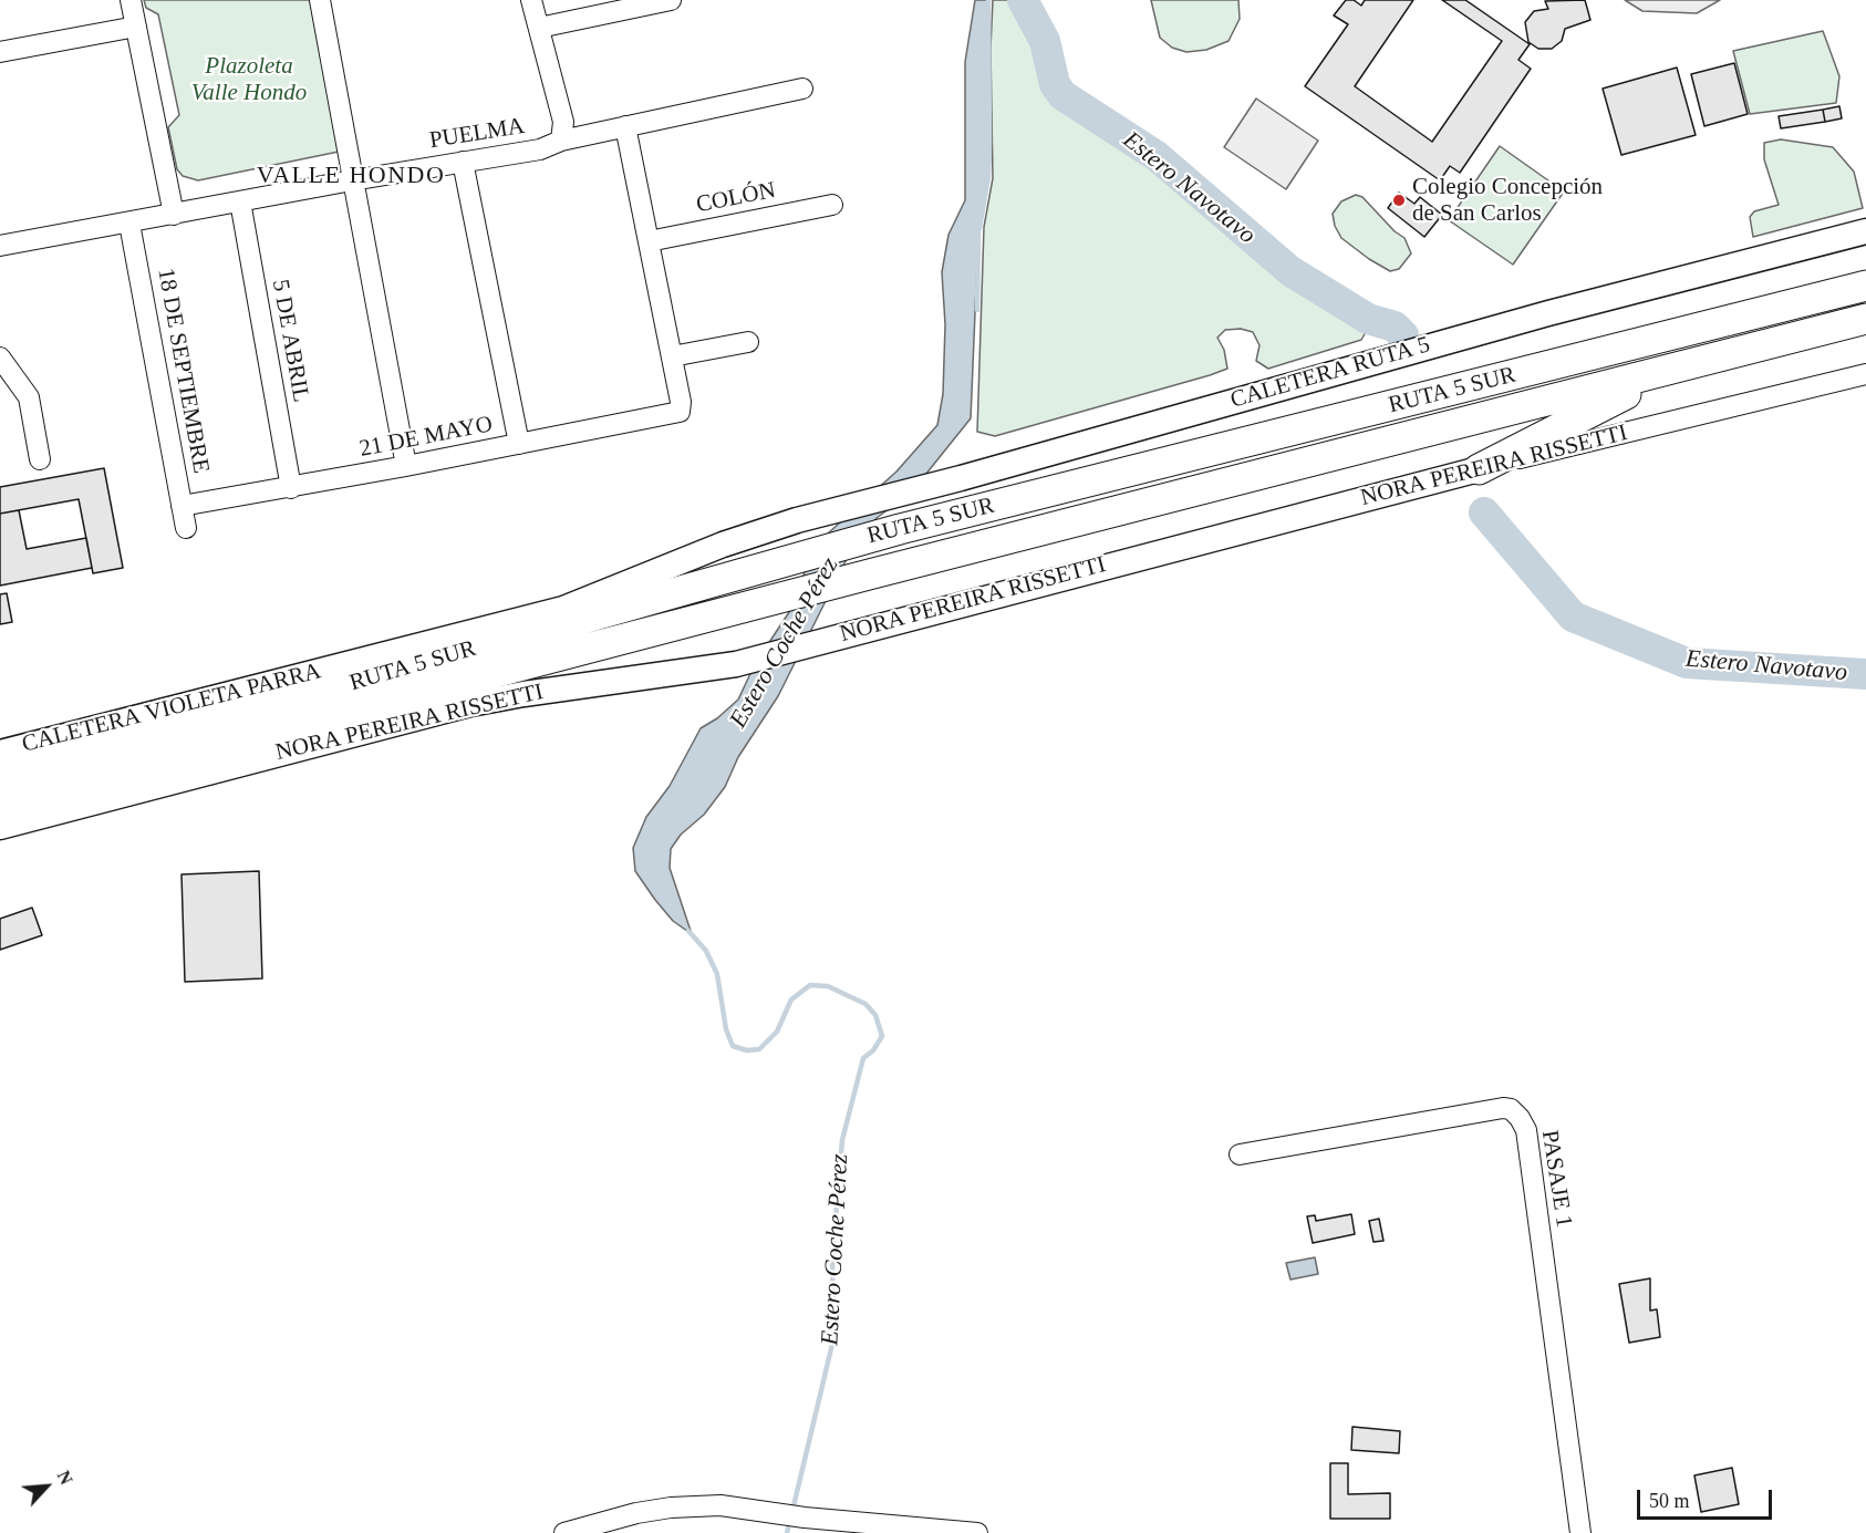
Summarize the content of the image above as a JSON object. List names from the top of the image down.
{
  "streets": {
    "highway": ["RUTA 5 SUR"],
    "main road": ["CALETERA RUTA 5", "NORA PEREIRA RISSETTI", "CALETERA VIOLETA PARRA"],
    "street": [
      "PUELMA",
      "COLÓN",
      "5 DE ABRIL",
      "18 DE SEPTIEMBRE",
      "21 DE MAYO",
      "PASAJE 1"
    ]
  },
  "crossings": [
    ["PUELMA", "5 DE ABRIL"],
    ["PUELMA", "18 DE SEPTIEMBRE"],
    ["5 DE ABRIL", "21 DE MAYO"],
    ["18 DE SEPTIEMBRE", "21 DE MAYO"],
    ["CALETERA RUTA 5", "CALETERA VIOLETA PARRA"]
  ],
  "districts": ["VALLE HONDO"],
  "water": ["Estero Navotavo", "Estero Coche Pérez"],
  "parks": ["Plazoleta Valle Hondo"],
  "places": ["Colegio Concepción de San Carlos"],
  "scale_bar": "50 m",
  "north": "top right"
}
